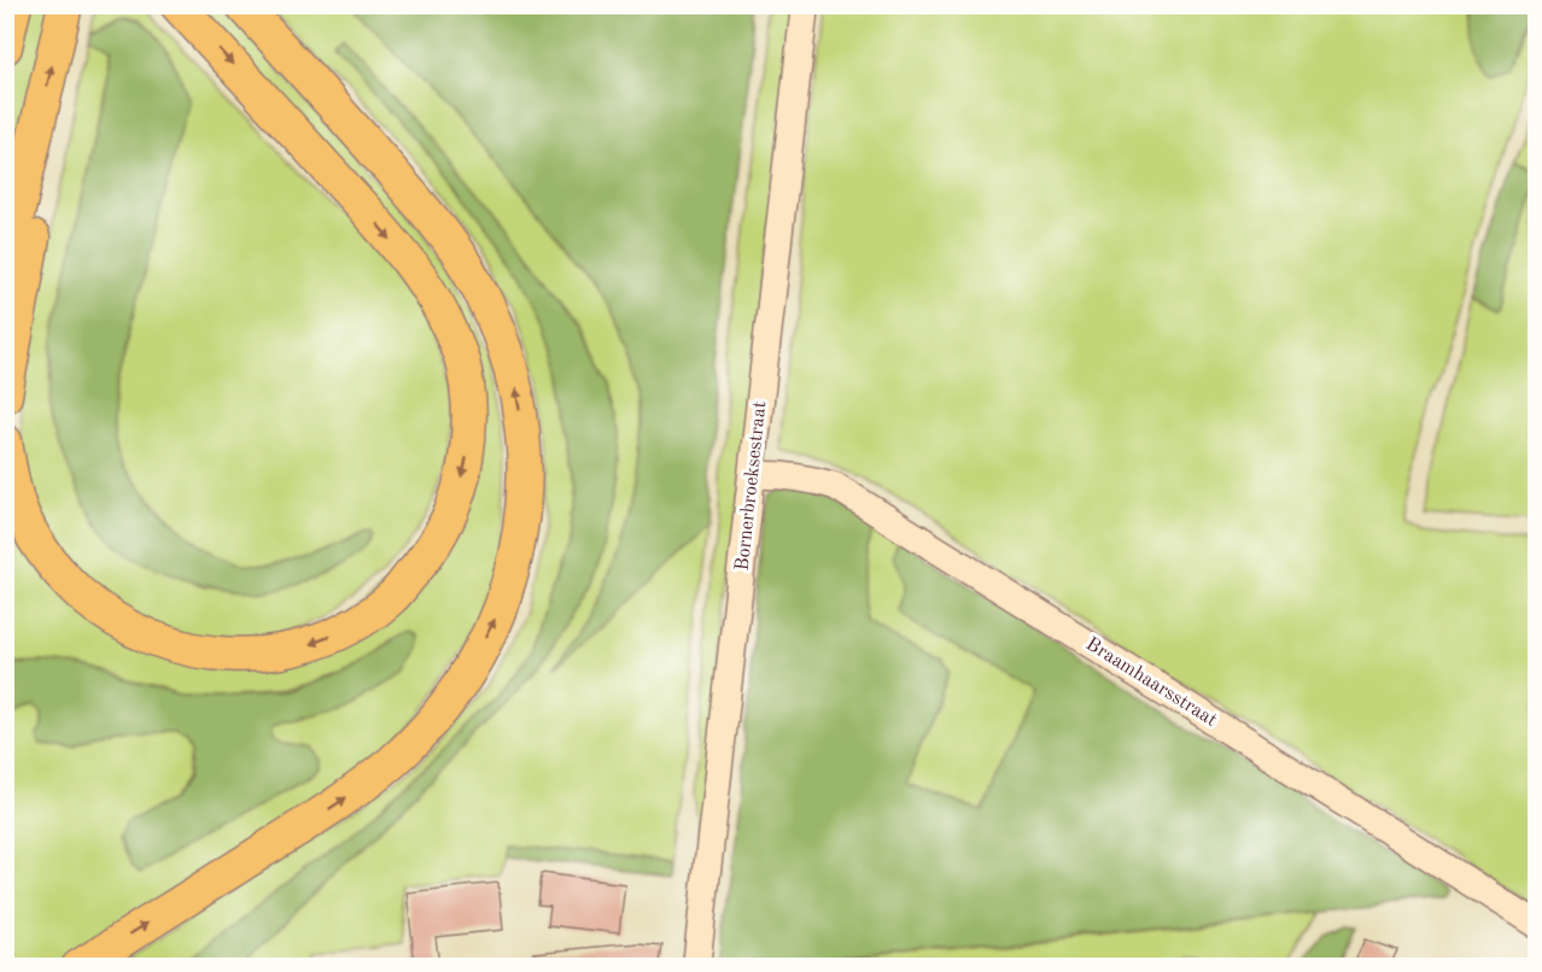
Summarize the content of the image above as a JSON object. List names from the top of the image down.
{
  "streets": {
    "main road": ["Bornerbroeksestraat", "Braamhaarsstraat"]
  },
  "crossings": [
    ["Bornerbroeksestraat", "Braamhaarsstraat"]
  ]
}
